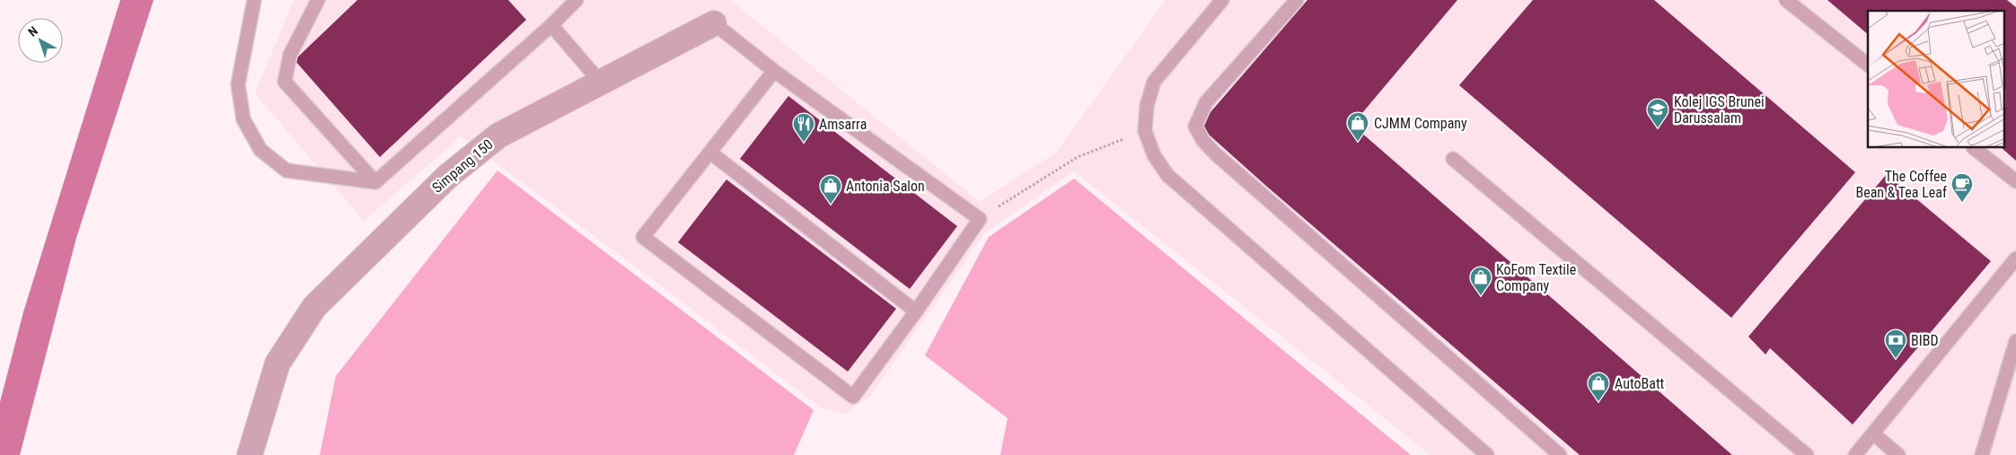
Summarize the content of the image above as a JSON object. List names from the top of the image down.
{
  "streets": {
    "street": ["Simpang 150"]
  },
  "places": {
    "school or university": ["Kolej IGS Brunei Darussalam"],
    "shop": [
      "CJMM Company",
      "Antonia Salon",
      "KoFom Textile Company",
      "AutoBatt"
    ],
    "restaurant": ["Amsarra"],
    "cafe": ["The Coffee Bean & Tea Leaf"],
    "bank": ["BIBD"]
  },
  "north": "top left"
}
